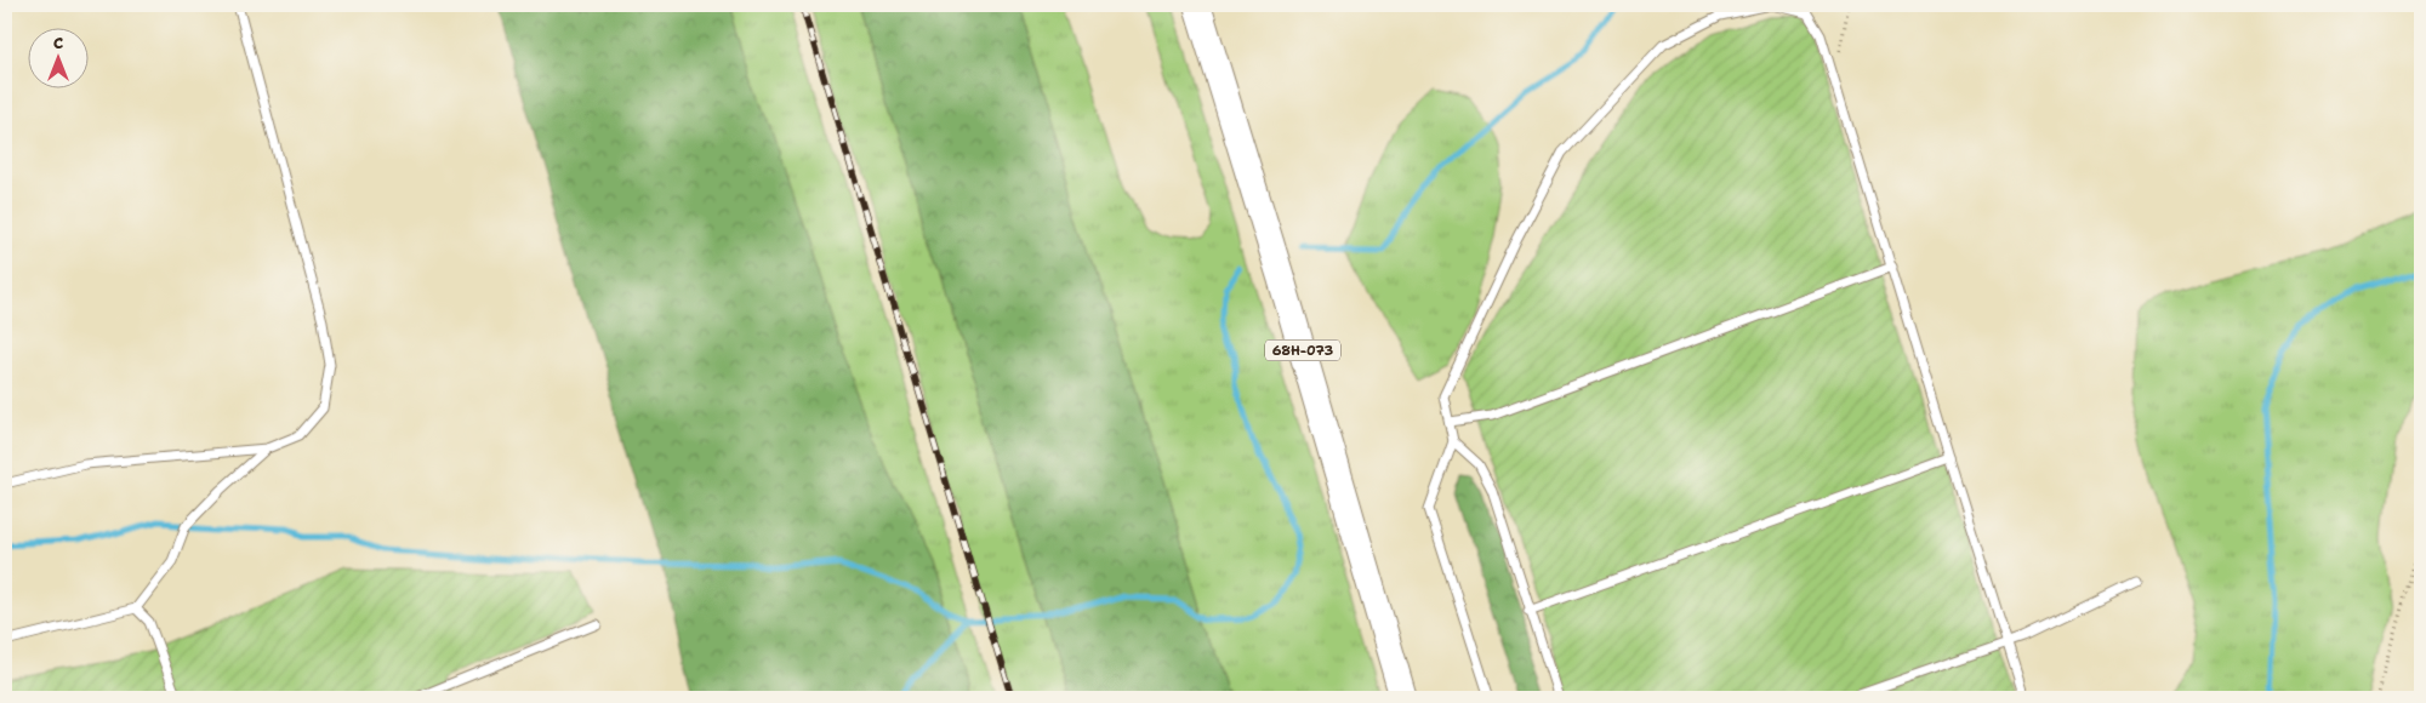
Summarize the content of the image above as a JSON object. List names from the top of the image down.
{
  "streets": {
    "main road": ["68Н-073"]
  },
  "north": "top"
}
